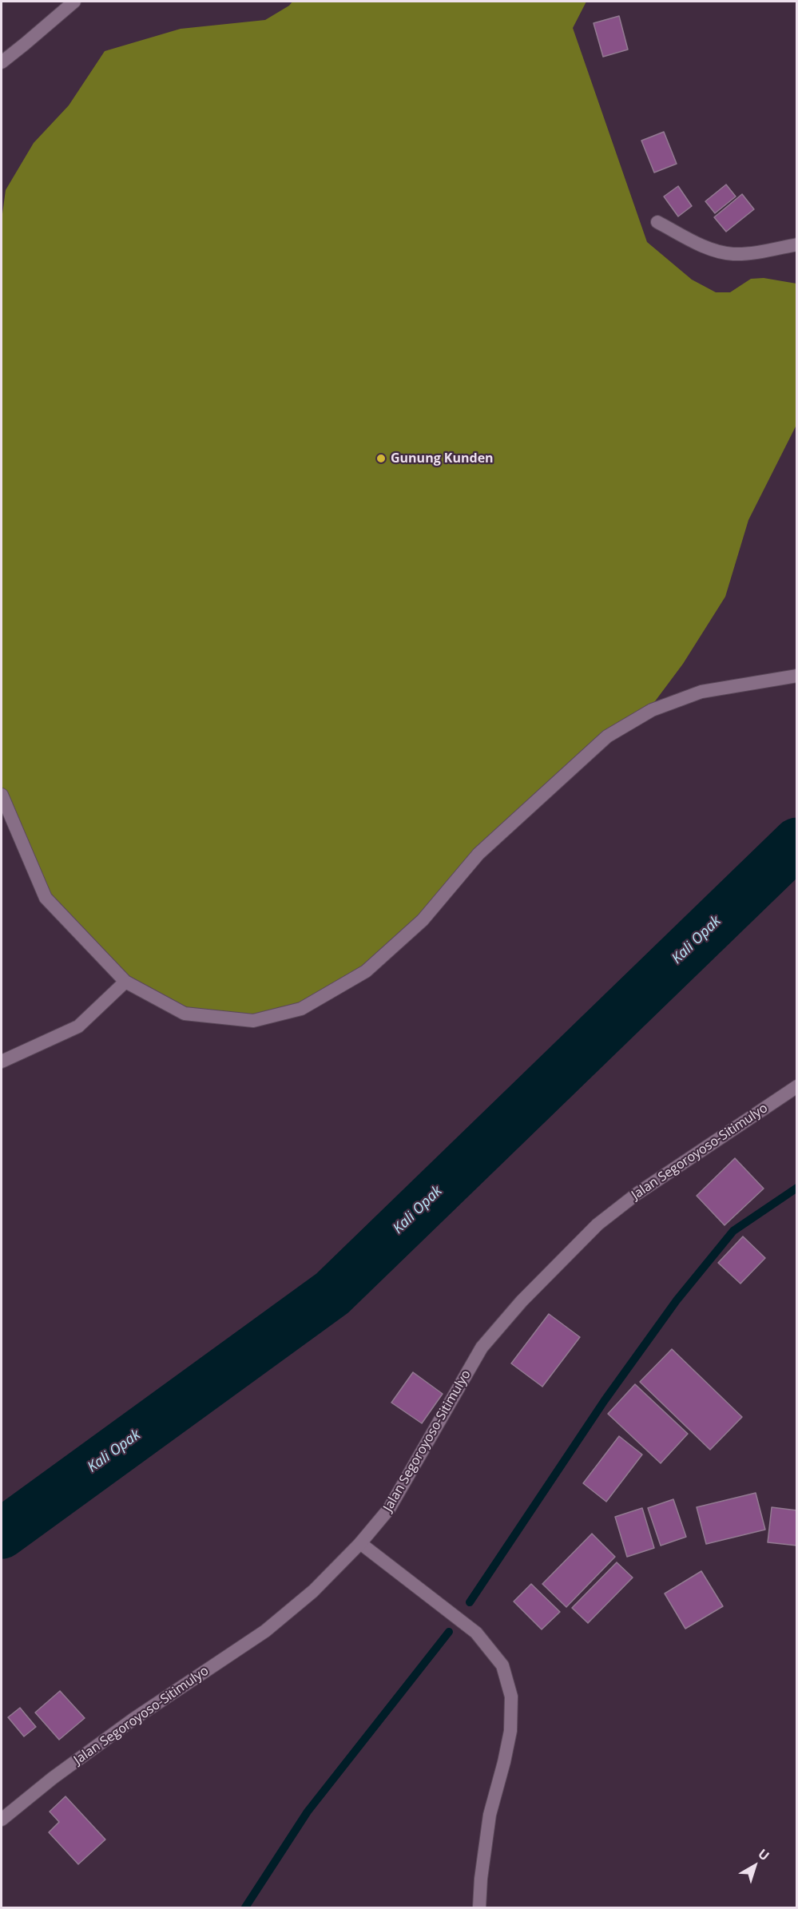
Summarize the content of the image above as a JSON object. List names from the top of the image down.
{
  "streets": {
    "street": ["Jalan Segoroyoso-Sitimulyo"]
  },
  "water": ["Kali Opak"],
  "places": ["Gunung Kunden"],
  "north": "top right"
}
